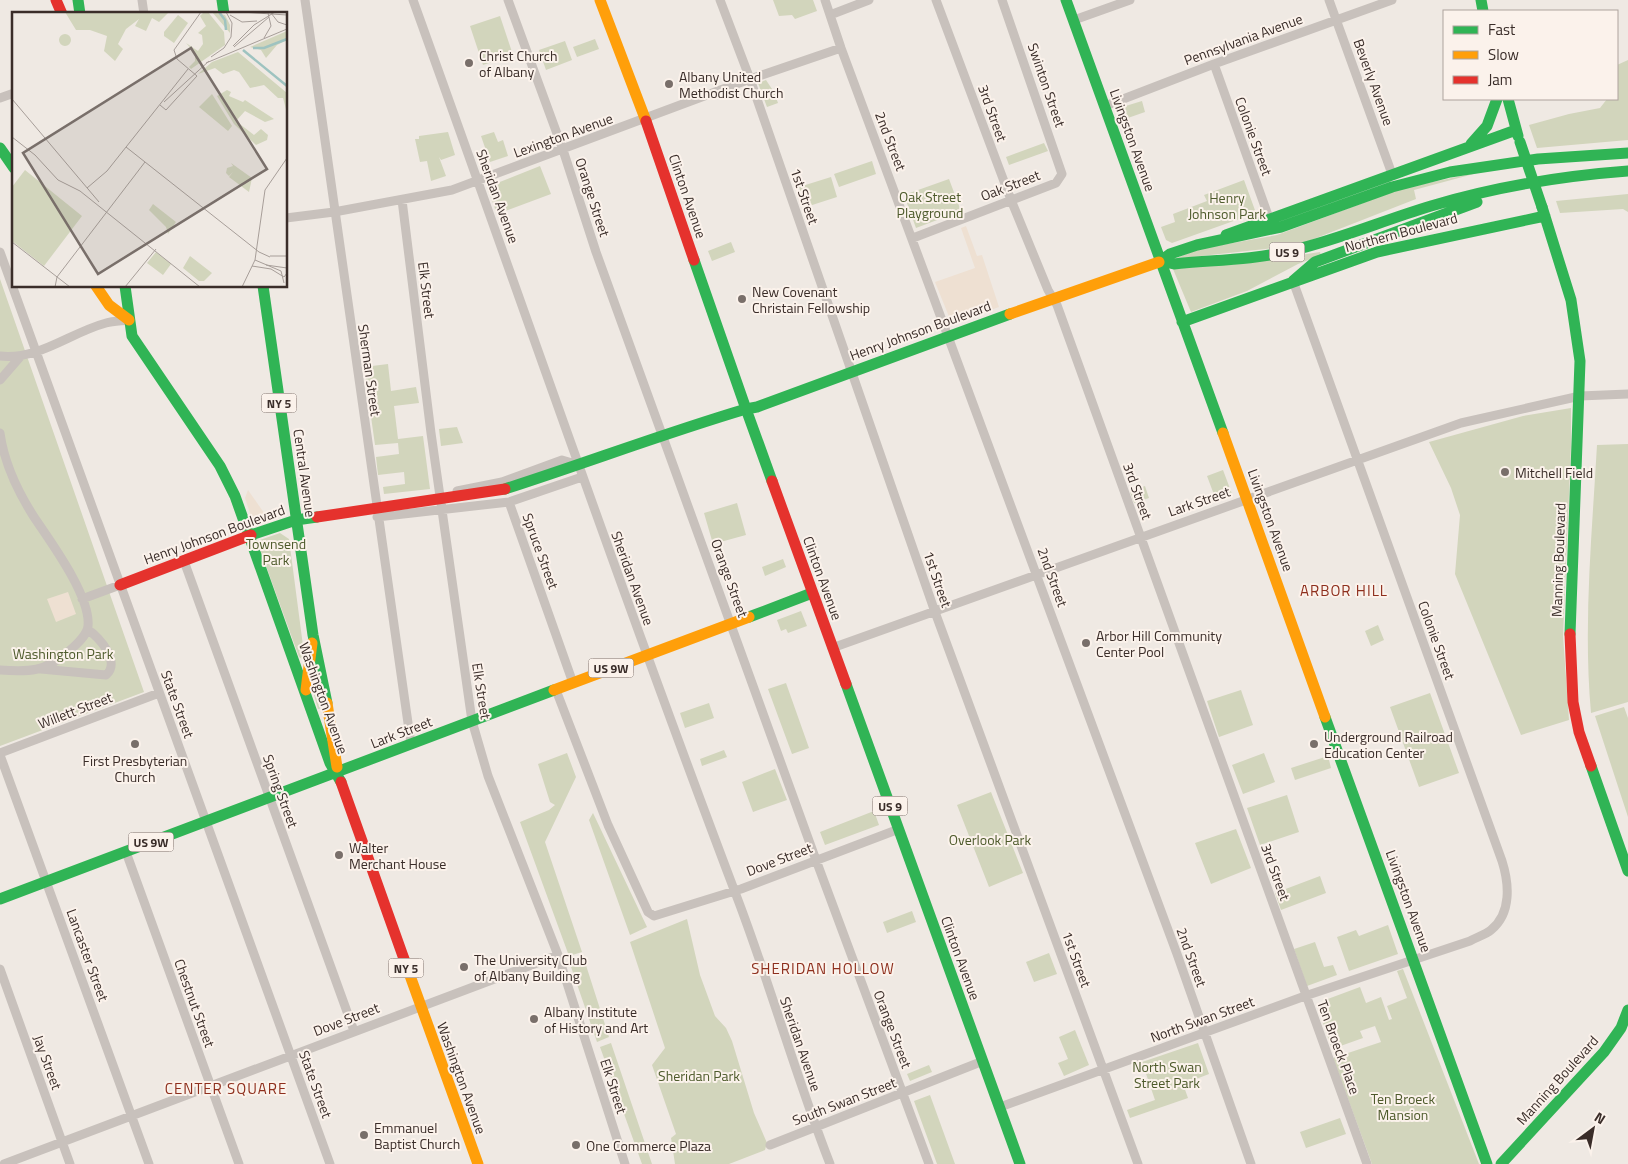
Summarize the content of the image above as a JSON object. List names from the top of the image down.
{
  "streets": {
    "main road": [
      "Livingston Avenue",
      "Clinton Avenue",
      "Northern Boulevard",
      "US 9",
      "Henry Johnson Boulevard",
      "NY 5",
      "Central Avenue",
      "Lark Street",
      "Manning Boulevard",
      "US 9W",
      "Washington Avenue"
    ],
    "street": [
      "Pennsylvania Avenue",
      "Beverly Avenue",
      "Swinton Street",
      "3rd Street",
      "Lexington Avenue",
      "Colonie Street",
      "2nd Street",
      "Oak Street",
      "Sheridan Avenue",
      "1st Street",
      "Orange Street",
      "Elk Street",
      "Sherman Street",
      "Spruce Street",
      "State Street",
      "Willett Street",
      "Spring Street",
      "Dove Street",
      "Lancaster Street",
      "Chestnut Street",
      "North Swan Street",
      "Ten Broeck Place",
      "Jay Street",
      "South Swan Street"
    ]
  },
  "crossings": [
    ["Pennsylvania Avenue", "Beverly Avenue"],
    ["Pennsylvania Avenue", "Colonie Street"],
    ["Pennsylvania Avenue", "Livingston Avenue"],
    ["Swinton Street", "Oak Street"],
    ["3rd Street", "Oak Street"],
    ["3rd Street", "Henry Johnson Boulevard"],
    ["3rd Street", "Lark Street"],
    ["3rd Street", "North Swan Street"],
    ["3rd Street", "Ten Broeck Place"],
    ["Lexington Avenue", "2nd Street"],
    ["Lexington Avenue", "Sheridan Avenue"],
    ["Lexington Avenue", "Clinton Avenue"],
    ["Lexington Avenue", "1st Street"],
    ["Lexington Avenue", "Orange Street"],
    ["Lexington Avenue", "Elk Street"],
    ["Lexington Avenue", "Sherman Street"],
    ["Colonie Street", "Livingston Avenue"],
    ["Colonie Street", "Northern Boulevard"],
    ["Colonie Street", "Henry Johnson Boulevard"],
    ["Colonie Street", "Lark Street"],
    ["Colonie Street", "North Swan Street"],
    ["Livingston Avenue", "Northern Boulevard"],
    ["Livingston Avenue", "US 9"],
    ["Livingston Avenue", "Henry Johnson Boulevard"],
    ["Livingston Avenue", "Lark Street"],
    ["Livingston Avenue", "North Swan Street"],
    ["2nd Street", "Oak Street"],
    ["2nd Street", "Henry Johnson Boulevard"],
    ["2nd Street", "Lark Street"],
    ["2nd Street", "North Swan Street"],
    ["Sheridan Avenue", "Henry Johnson Boulevard"],
    ["Sheridan Avenue", "Lark Street"],
    ["Sheridan Avenue", "Spruce Street"],
    ["Sheridan Avenue", "Dove Street"],
    ["Sheridan Avenue", "South Swan Street"],
    ["Clinton Avenue", "Henry Johnson Boulevard"],
    ["Clinton Avenue", "Lark Street"],
    ["Clinton Avenue", "Dove Street"],
    ["Clinton Avenue", "North Swan Street"],
    ["Clinton Avenue", "South Swan Street"],
    ["1st Street", "Henry Johnson Boulevard"],
    ["1st Street", "Lark Street"],
    ["1st Street", "North Swan Street"],
    ["Orange Street", "Henry Johnson Boulevard"],
    ["Orange Street", "Lark Street"],
    ["Orange Street", "Dove Street"],
    ["Orange Street", "South Swan Street"],
    ["Northern Boulevard", "Manning Boulevard"],
    ["US 9", "Henry Johnson Boulevard"],
    ["Elk Street", "Henry Johnson Boulevard"],
    ["Elk Street", "Lark Street"],
    ["Elk Street", "Dove Street"],
    ["Henry Johnson Boulevard", "Sherman Street"],
    ["Henry Johnson Boulevard", "Central Avenue"],
    ["Henry Johnson Boulevard", "Spruce Street"],
    ["Henry Johnson Boulevard", "Washington Avenue"],
    ["Henry Johnson Boulevard", "State Street"],
    ["Henry Johnson Boulevard", "Spring Street"],
    ["Sherman Street", "Lark Street"],
    ["Central Avenue", "Lark Street"],
    ["Central Avenue", "Washington Avenue"],
    ["Lark Street", "Spruce Street"],
    ["Lark Street", "Manning Boulevard"],
    ["Lark Street", "Washington Avenue"],
    ["Lark Street", "State Street"],
    ["Lark Street", "Spring Street"],
    ["Lark Street", "Dove Street"],
    ["Lark Street", "Lancaster Street"],
    ["Lark Street", "Chestnut Street"],
    ["Washington Avenue", "Dove Street"],
    ["State Street", "Willett Street"],
    ["State Street", "Dove Street"],
    ["Willett Street", "Lancaster Street"],
    ["Spring Street", "Dove Street"],
    ["Dove Street", "Lancaster Street"],
    ["Dove Street", "Chestnut Street"],
    ["Dove Street", "Jay Street"],
    ["North Swan Street", "Ten Broeck Place"]
  ],
  "districts": ["ARBOR HILL", "SHERIDAN HOLLOW", "CENTER SQUARE"],
  "parks": [
    "Oak Street Playground",
    "Henry Johnson Park",
    "Townsend Park",
    "Washington Park",
    "Overlook Park",
    "North Swan Street Park",
    "Sheridan Park",
    "Ten Broeck Mansion"
  ],
  "places": [
    "Christ Church of Albany",
    "Albany United Methodist Church",
    "New Covenant Christain Fellowship",
    "Mitchell Field",
    "Arbor Hill Community Center Pool",
    "First Presbyterian Church",
    "Underground Railroad Education Center",
    "Walter Merchant House",
    "The University Club of Albany Building",
    "Albany Institute of History and Art",
    "Emmanuel Baptist Church",
    "One Commerce Plaza"
  ],
  "legend": ["Fast", "Slow", "Jam"],
  "north": "top right"
}
